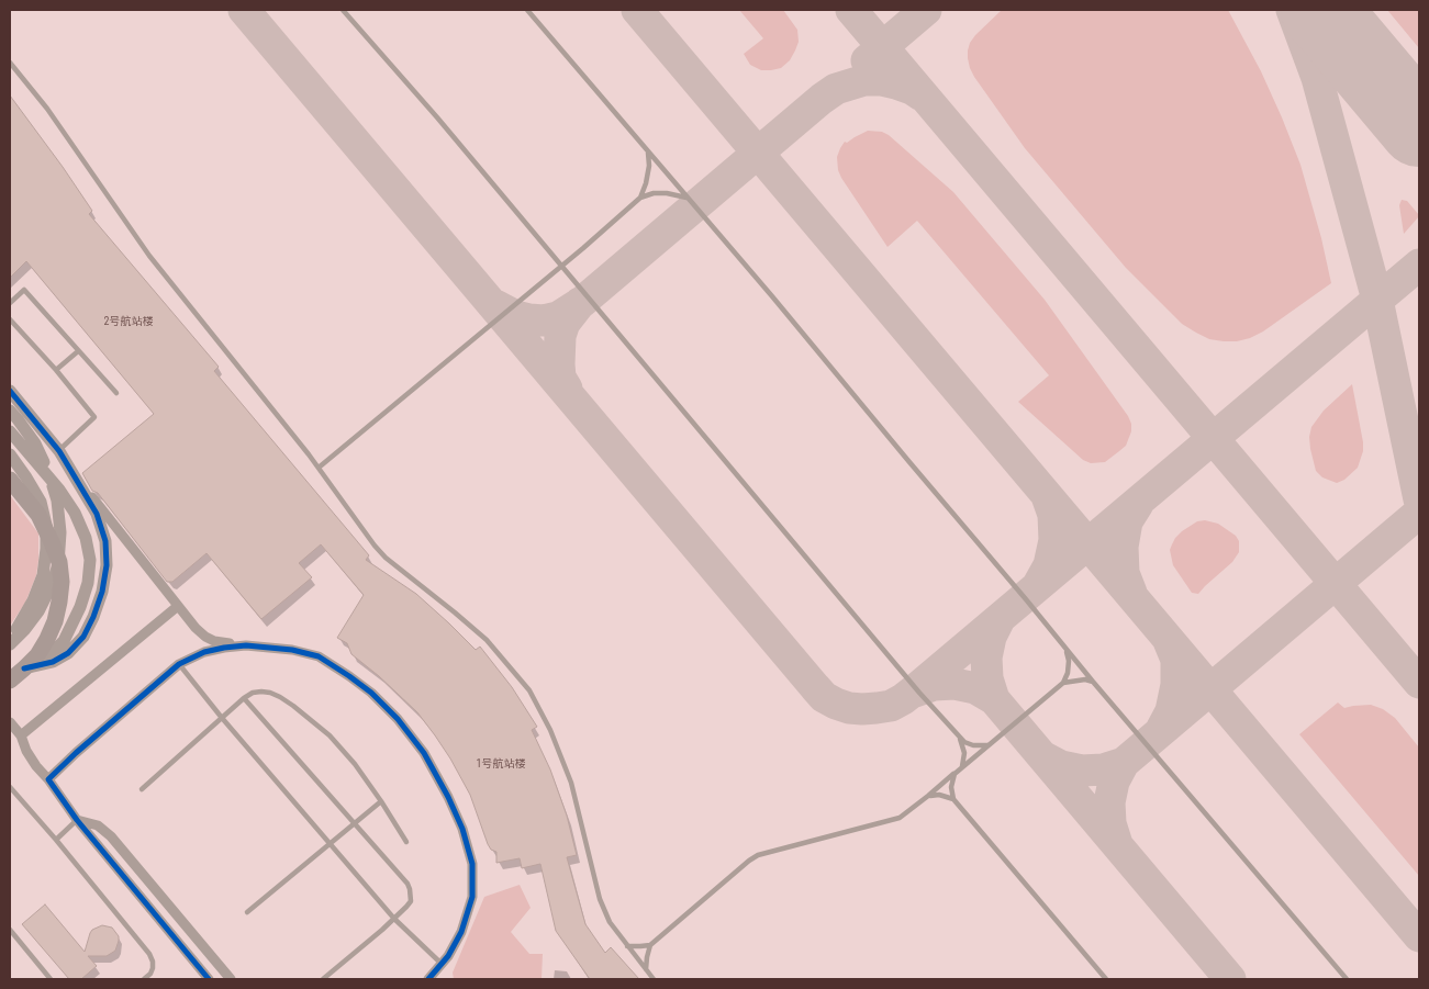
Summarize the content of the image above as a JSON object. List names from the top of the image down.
{
  "house_numbers": ["2号航站楼", "1号航站楼"]
}
